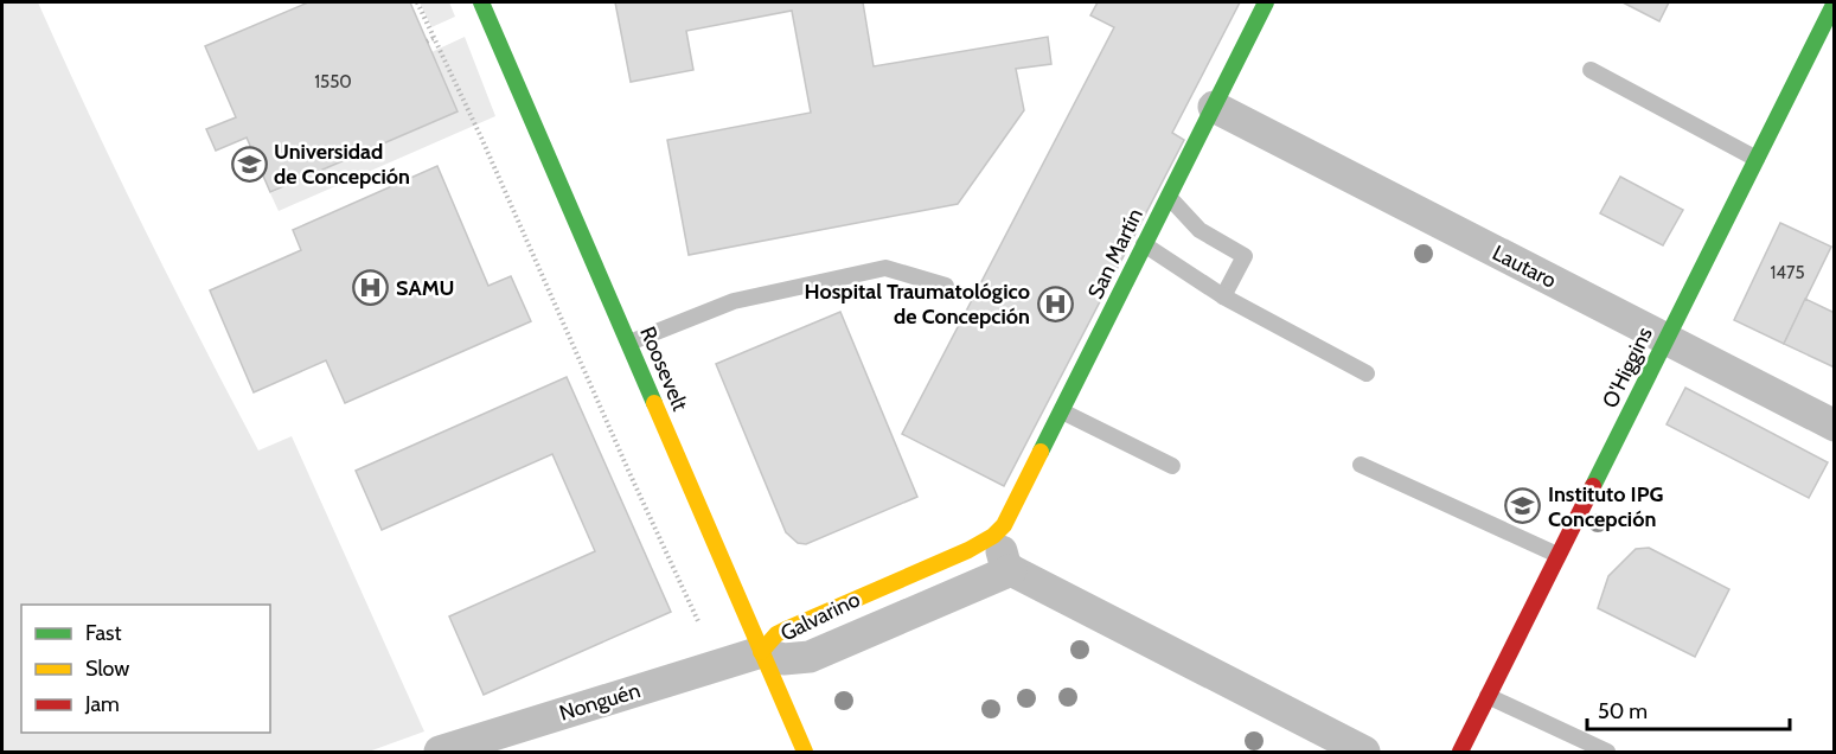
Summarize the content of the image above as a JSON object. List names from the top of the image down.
{
  "streets": {
    "main road": [
      "San Martín",
      "O'Higgins",
      "Roosevelt",
      "Galvarino"
    ],
    "street": ["Lautaro", "Nonguén"]
  },
  "crossings": [
    ["San Martín", "Lautaro"],
    ["San Martín", "Galvarino"],
    ["Lautaro", "O'Higgins"],
    ["Roosevelt", "Galvarino"],
    ["Roosevelt", "Nonguén"],
    ["Galvarino", "Nonguén"]
  ],
  "places": {
    "school or university": ["Universidad de Concepción", "Instituto IPG Concepción"],
    "hospital": ["SAMU", "Hospital Traumatológico de Concepción"]
  },
  "house_numbers": ["1550", "1475"],
  "legend": ["Fast", "Slow", "Jam"],
  "scale_bar": "50 m"
}
